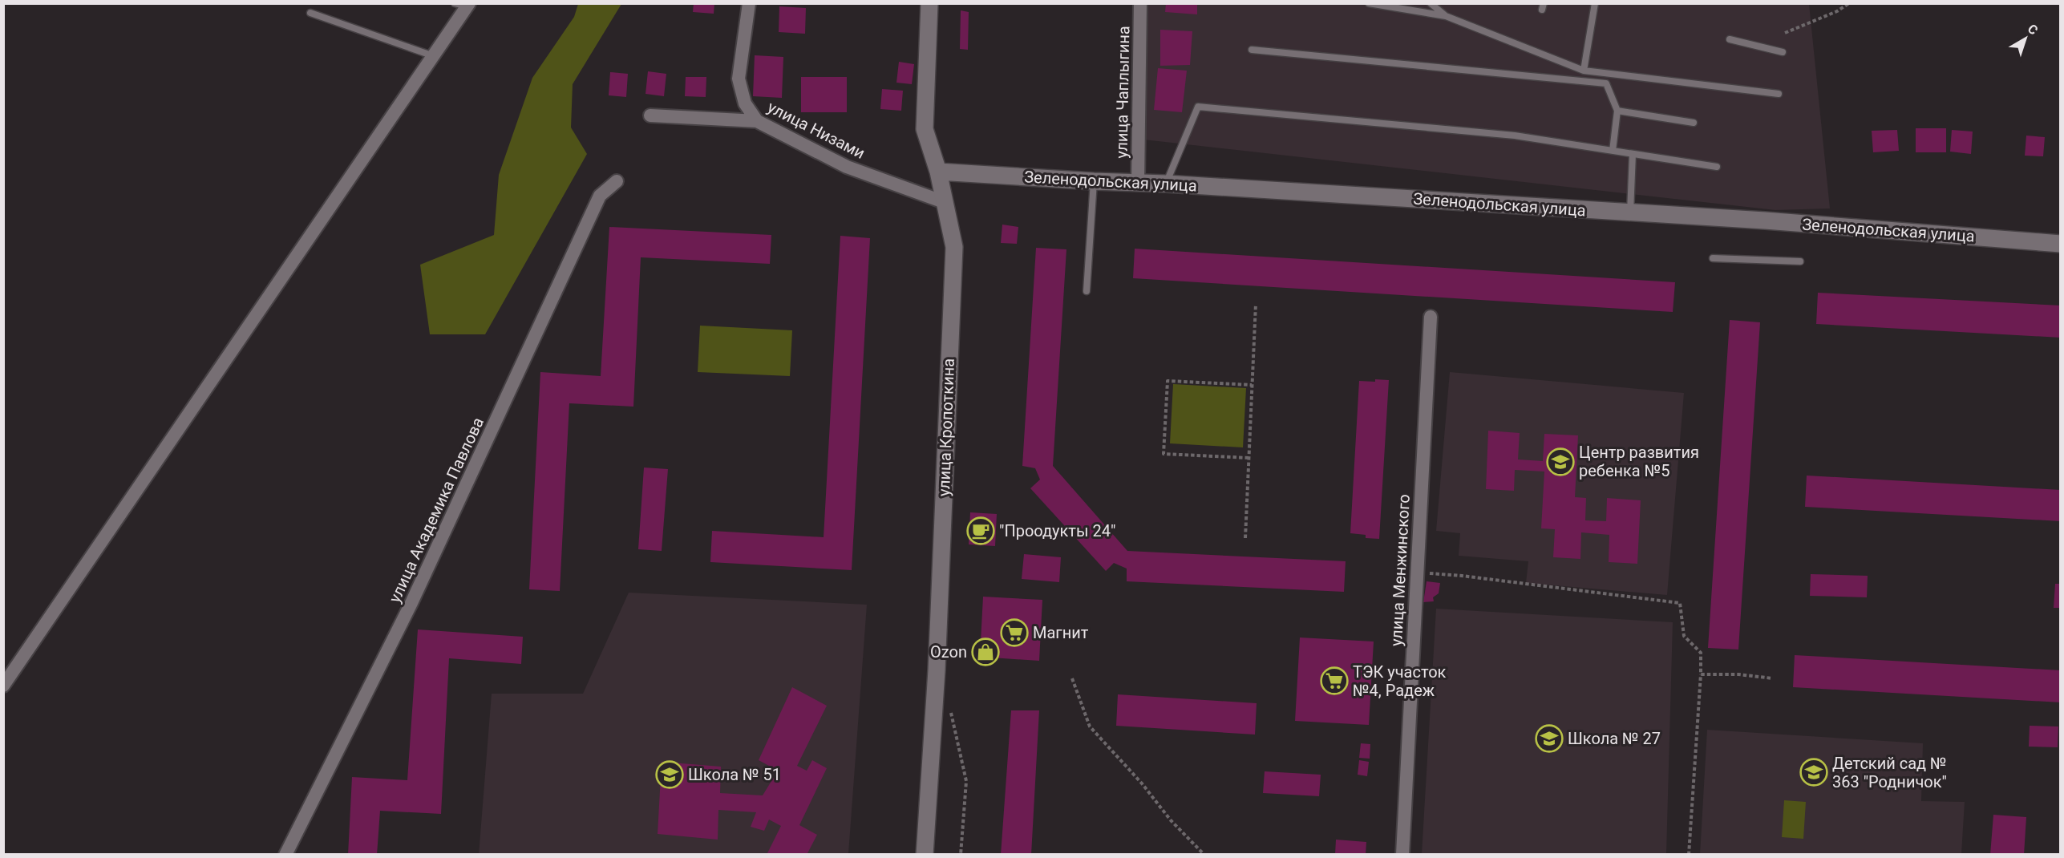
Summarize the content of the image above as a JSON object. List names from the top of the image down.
{
  "streets": {
    "street": [
      "улица Чаплыгина",
      "улица Низами",
      "Зеленодольская улица",
      "улица Кропоткина",
      "улица Академика Павлова",
      "улица Менжинского"
    ]
  },
  "crossings": [
    ["улица Чаплыгина", "Зеленодольская улица"],
    ["улица Низами", "улица Кропоткина"],
    ["Зеленодольская улица", "улица Кропоткина"]
  ],
  "places": {
    "school or university": [
      "Центр развития ребенка №5",
      "Школа № 27",
      "Детский сад № 363 \"Родничок\"",
      "Школа № 51"
    ],
    "cafe": ["\"Проодукты 24\""],
    "supermarket": ["Магнит", "ТЭК участок №4, Радеж"],
    "shop": ["Ozon"]
  },
  "north": "top right"
}
